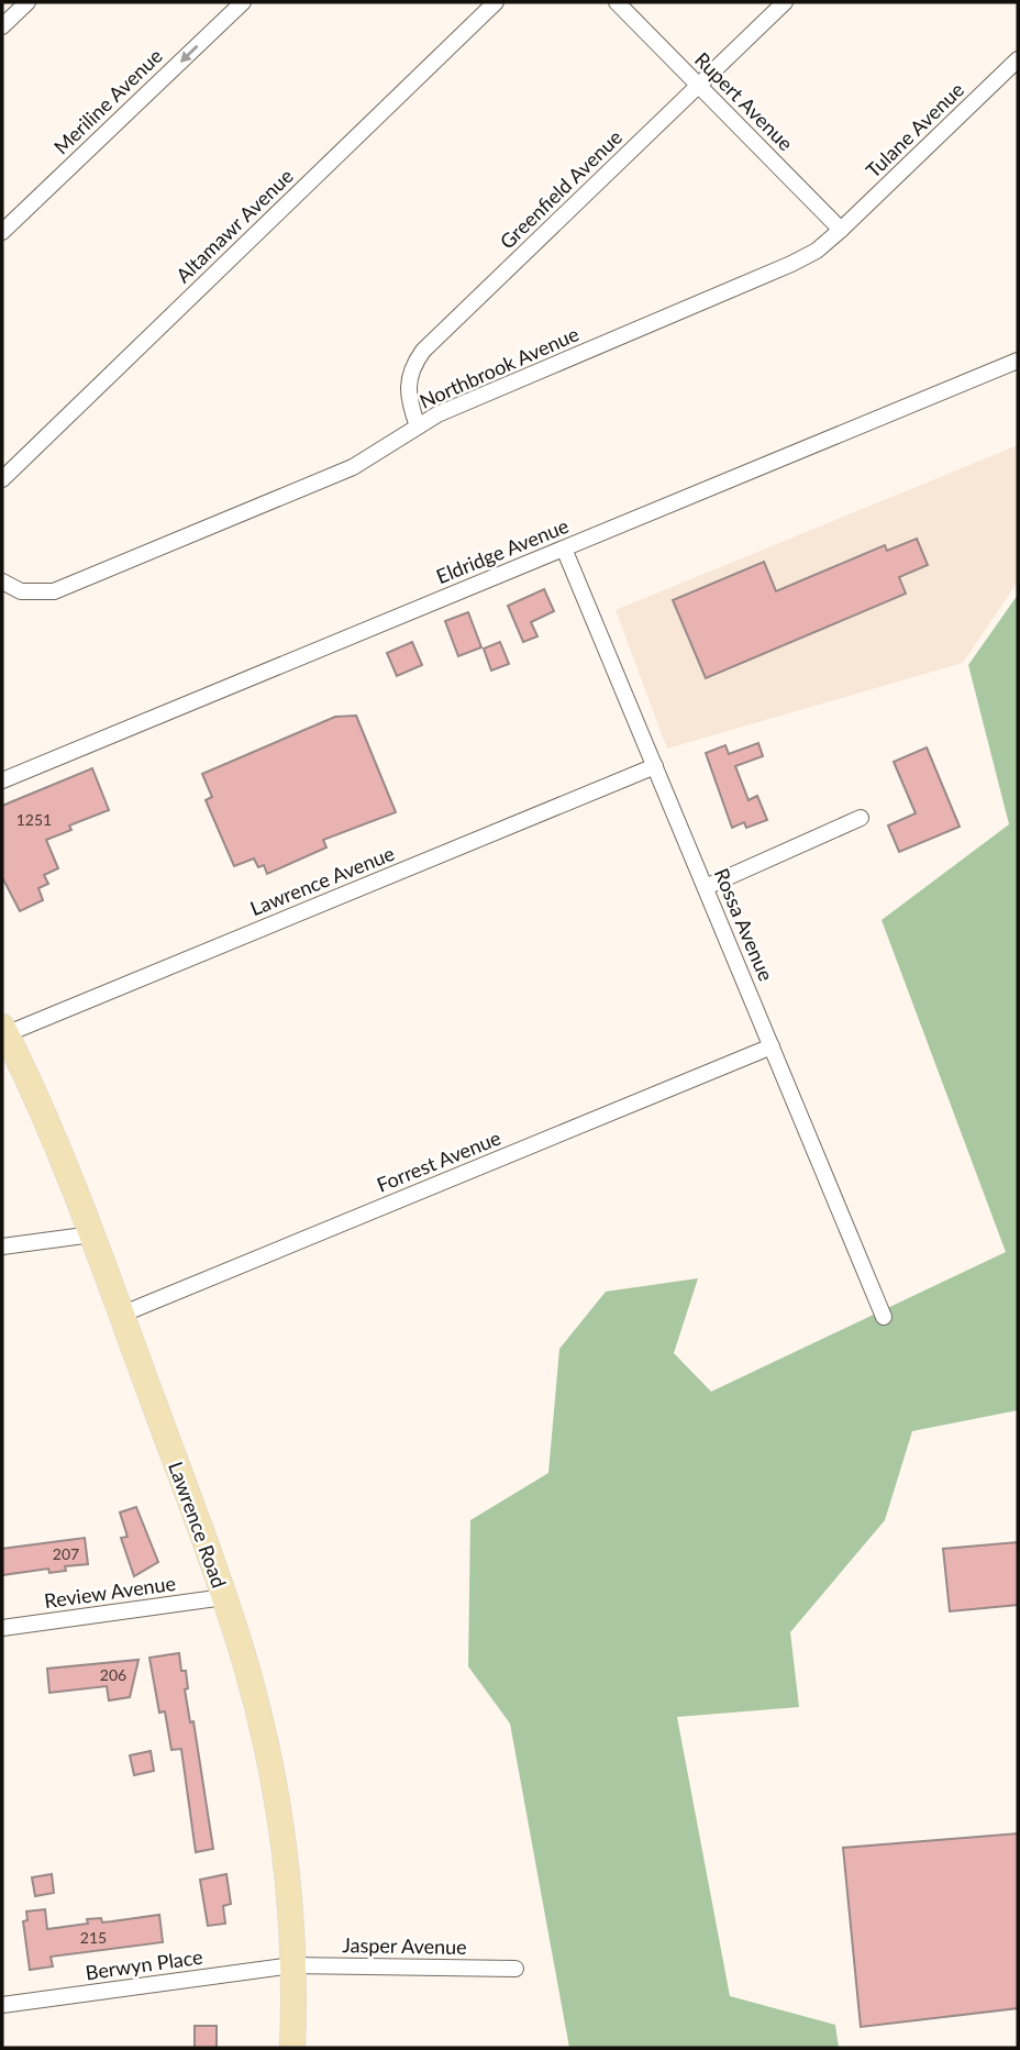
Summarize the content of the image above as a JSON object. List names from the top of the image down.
{
  "streets": {
    "main road": ["Lawrence Road"],
    "street": [
      "Meriline Avenue",
      "Rupert Avenue",
      "Tulane Avenue",
      "Greenfield Avenue",
      "Altamawr Avenue",
      "Northbrook Avenue",
      "Eldridge Avenue",
      "Lawrence Avenue",
      "Rossa Avenue",
      "Forrest Avenue",
      "Review Avenue",
      "Jasper Avenue",
      "Berwyn Place"
    ]
  },
  "crossings": [
    ["Rupert Avenue", "Tulane Avenue"],
    ["Rupert Avenue", "Greenfield Avenue"],
    ["Rupert Avenue", "Northbrook Avenue"],
    ["Tulane Avenue", "Northbrook Avenue"],
    ["Greenfield Avenue", "Northbrook Avenue"],
    ["Eldridge Avenue", "Rossa Avenue"],
    ["Lawrence Avenue", "Rossa Avenue"],
    ["Lawrence Avenue", "Lawrence Road"],
    ["Rossa Avenue", "Forrest Avenue"],
    ["Forrest Avenue", "Lawrence Road"],
    ["Lawrence Road", "Review Avenue"],
    ["Lawrence Road", "Jasper Avenue"],
    ["Lawrence Road", "Berwyn Place"],
    ["Jasper Avenue", "Berwyn Place"]
  ],
  "one_way": ["Meriline Avenue"],
  "house_numbers": [
    "1251",
    "207",
    "206",
    "215"
  ]
}
